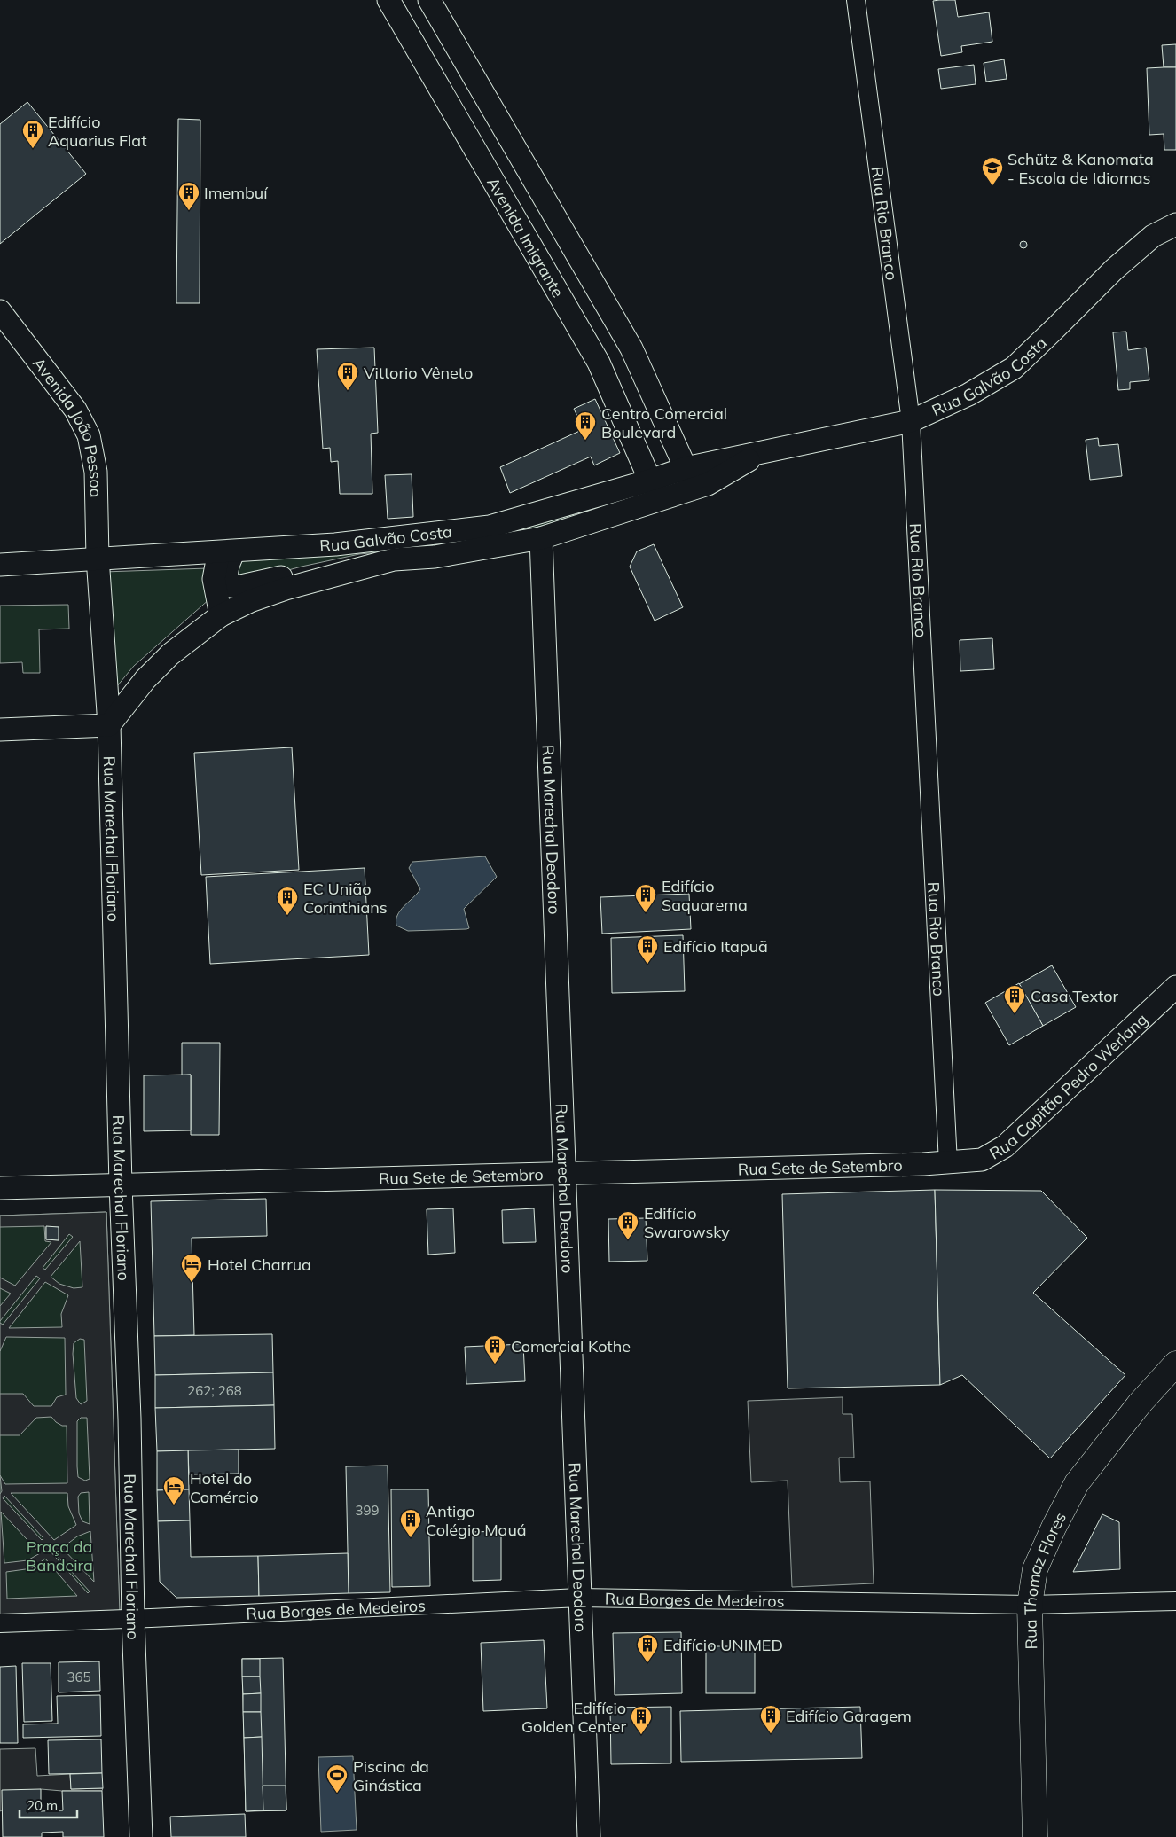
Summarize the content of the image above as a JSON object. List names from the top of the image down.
{
  "streets": {
    "main road": ["Rua Thomaz Flores"],
    "street": [
      "Rua Rio Branco",
      "Avenida Imigrante",
      "Rua Galvão Costa",
      "Avenida João Pessoa",
      "Rua Marechal Deodoro",
      "Rua Marechal Floriano",
      "Rua Capitão Pedro Werlang",
      "Rua Sete de Setembro",
      "Rua Borges de Medeiros"
    ]
  },
  "crossings": [
    ["Rua Rio Branco", "Rua Galvão Costa"],
    ["Rua Rio Branco", "Rua Capitão Pedro Werlang"],
    ["Rua Rio Branco", "Rua Sete de Setembro"],
    ["Avenida Imigrante", "Rua Galvão Costa"],
    ["Rua Galvão Costa", "Avenida João Pessoa"],
    ["Rua Galvão Costa", "Rua Marechal Deodoro"],
    ["Rua Galvão Costa", "Rua Marechal Floriano"],
    ["Avenida João Pessoa", "Rua Marechal Floriano"],
    ["Rua Marechal Deodoro", "Rua Sete de Setembro"],
    ["Rua Marechal Deodoro", "Rua Borges de Medeiros"],
    ["Rua Marechal Floriano", "Rua Sete de Setembro"],
    ["Rua Marechal Floriano", "Rua Borges de Medeiros"],
    ["Rua Capitão Pedro Werlang", "Rua Sete de Setembro"],
    ["Rua Thomaz Flores", "Rua Borges de Medeiros"]
  ],
  "parks": ["Praça da Bandeira"],
  "places": {
    "building": [
      "Edifício Aquarius Flat",
      "Imembuí",
      "Vittorio Vêneto",
      "Centro Comercial Boulevard",
      "Edifício Saquarema",
      "EC União Corinthians",
      "Edifício Itapuã",
      "Casa Textor",
      "Edifício Swarowsky",
      "Comercial Kothe",
      "Antigo Colégio Mauá",
      "Edifício UNIMED",
      "Edifício Garagem",
      "Edifício Golden Center"
    ],
    "school or university": ["Schütz & Kanomata - Escola de Idiomas"],
    "hotel": ["Hotel Charrua", "Hotel do Comércio"],
    "sports": ["Piscina da Ginástica"]
  },
  "house_numbers": ["262; 268", "399", "365"],
  "scale_bar": "20 m"
}
